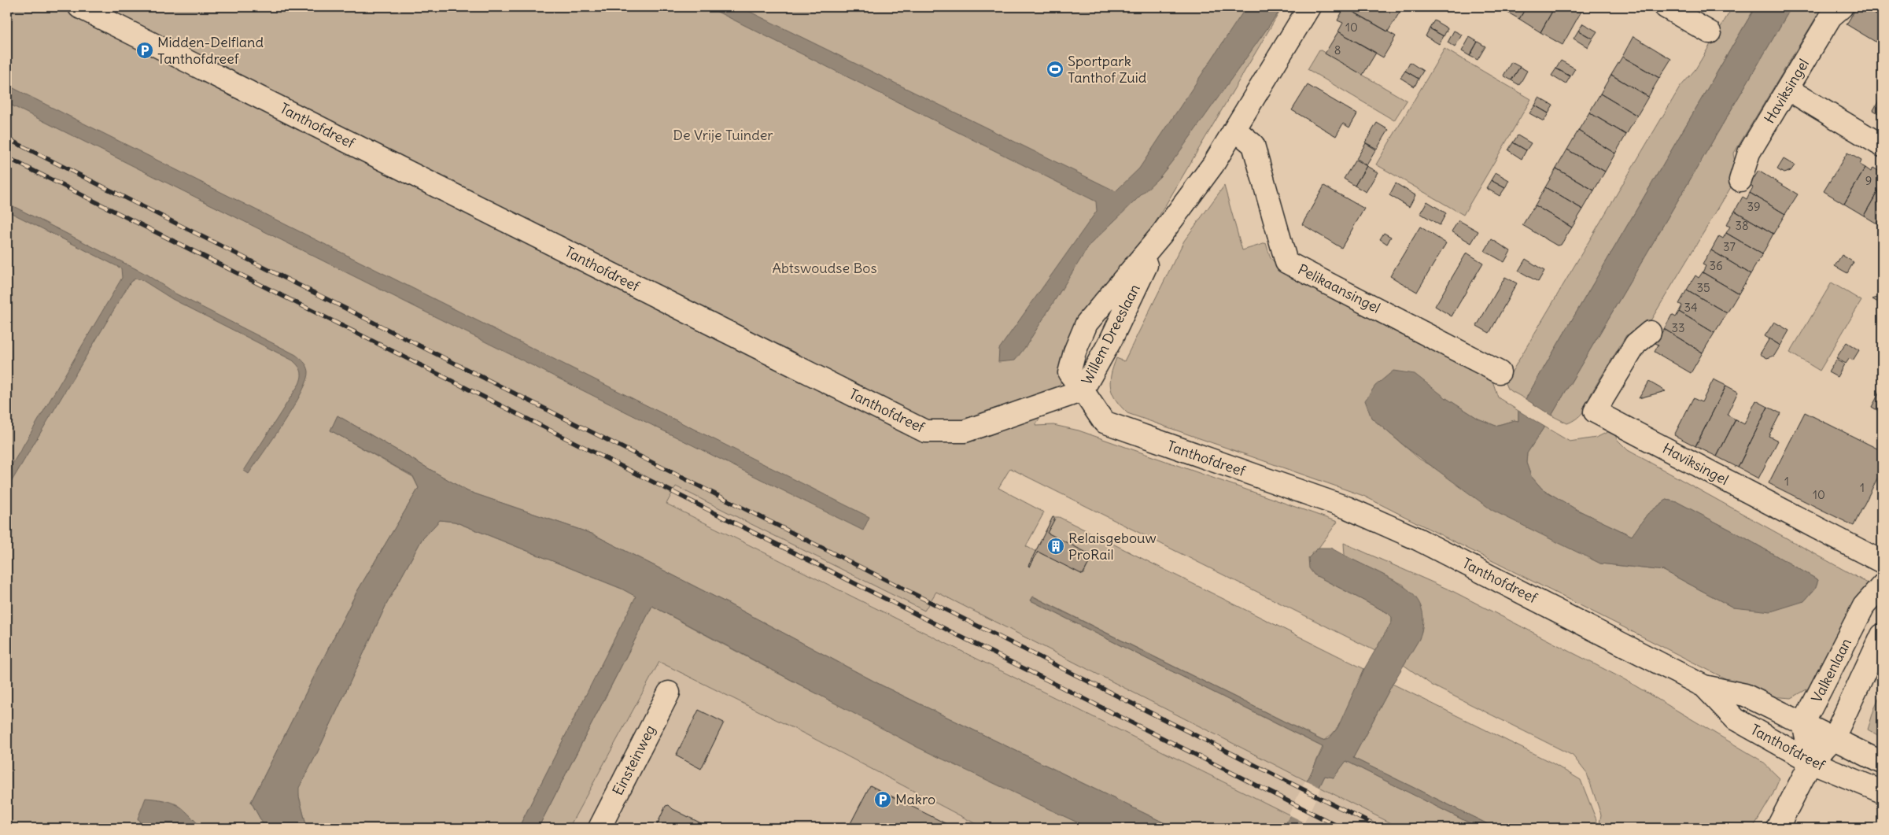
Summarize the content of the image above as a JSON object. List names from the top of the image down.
{
  "streets": {
    "street": [
      "Haviksingel",
      "Tanthofdreef",
      "Pelikaansingel",
      "Willem Dreeslaan",
      "Valkenlaan",
      "Einsteinweg"
    ]
  },
  "crossings": [
    ["Tanthofdreef", "Willem Dreeslaan"],
    ["Tanthofdreef", "Valkenlaan"],
    ["Pelikaansingel", "Willem Dreeslaan"]
  ],
  "parks": ["De Vrije Tuinder", "Abtswoudse Bos"],
  "places": {
    "parking": ["Midden-Delfland Tanthofdreef", "Makro"],
    "sports": ["Sportpark Tanthof Zuid"],
    "building": ["Relaisgebouw ProRail"]
  },
  "house_numbers": [
    "10",
    "8",
    "9",
    "39",
    "38",
    "37",
    "36",
    "35",
    "34",
    "33",
    "1",
    "1",
    "10"
  ]
}
